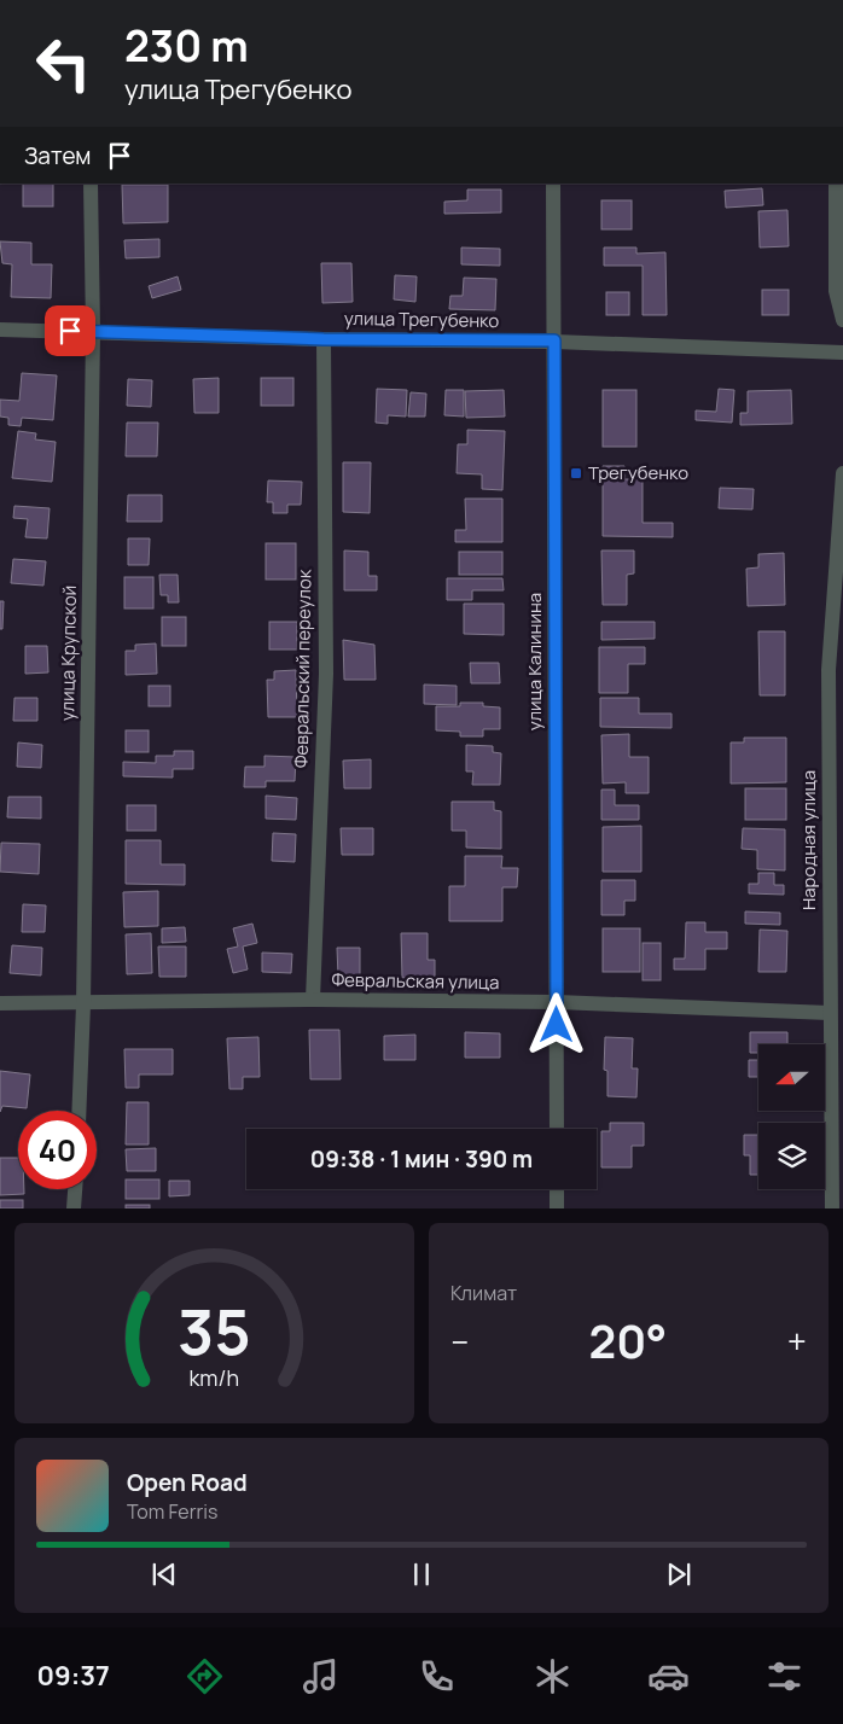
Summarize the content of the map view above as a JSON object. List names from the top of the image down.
{
  "streets": {
    "street": [
      "улица Трегубенко",
      "улица Крупской",
      "улица Калинина",
      "Февральский переулок",
      "Народная улица",
      "Февральская улица"
    ]
  },
  "crossings": [
    ["улица Трегубенко", "улица Крупской"],
    ["улица Трегубенко", "улица Калинина"],
    ["улица Трегубенко", "Февральский переулок"],
    ["улица Крупской", "Февральская улица"],
    ["улица Калинина", "Февральская улица"],
    ["Февральский переулок", "Февральская улица"],
    ["Народная улица", "Февральская улица"]
  ],
  "places": {
    "transit": ["Трегубенко"]
  },
  "north": "left",
  "page": {
    "turn": ["230 m", "улица Трегубенко"],
    "then": "Затем",
    "limit": "40",
    "trip": "09:38 · 1 мин · 390 m",
    "tile": "Климат",
    "heat": ["−", "20°", "+"],
    "song": ["Open Road", "Tom Ferris"],
    "tabs": "09:37",
    "gauge": ["35", "km/h"]
  }
}
